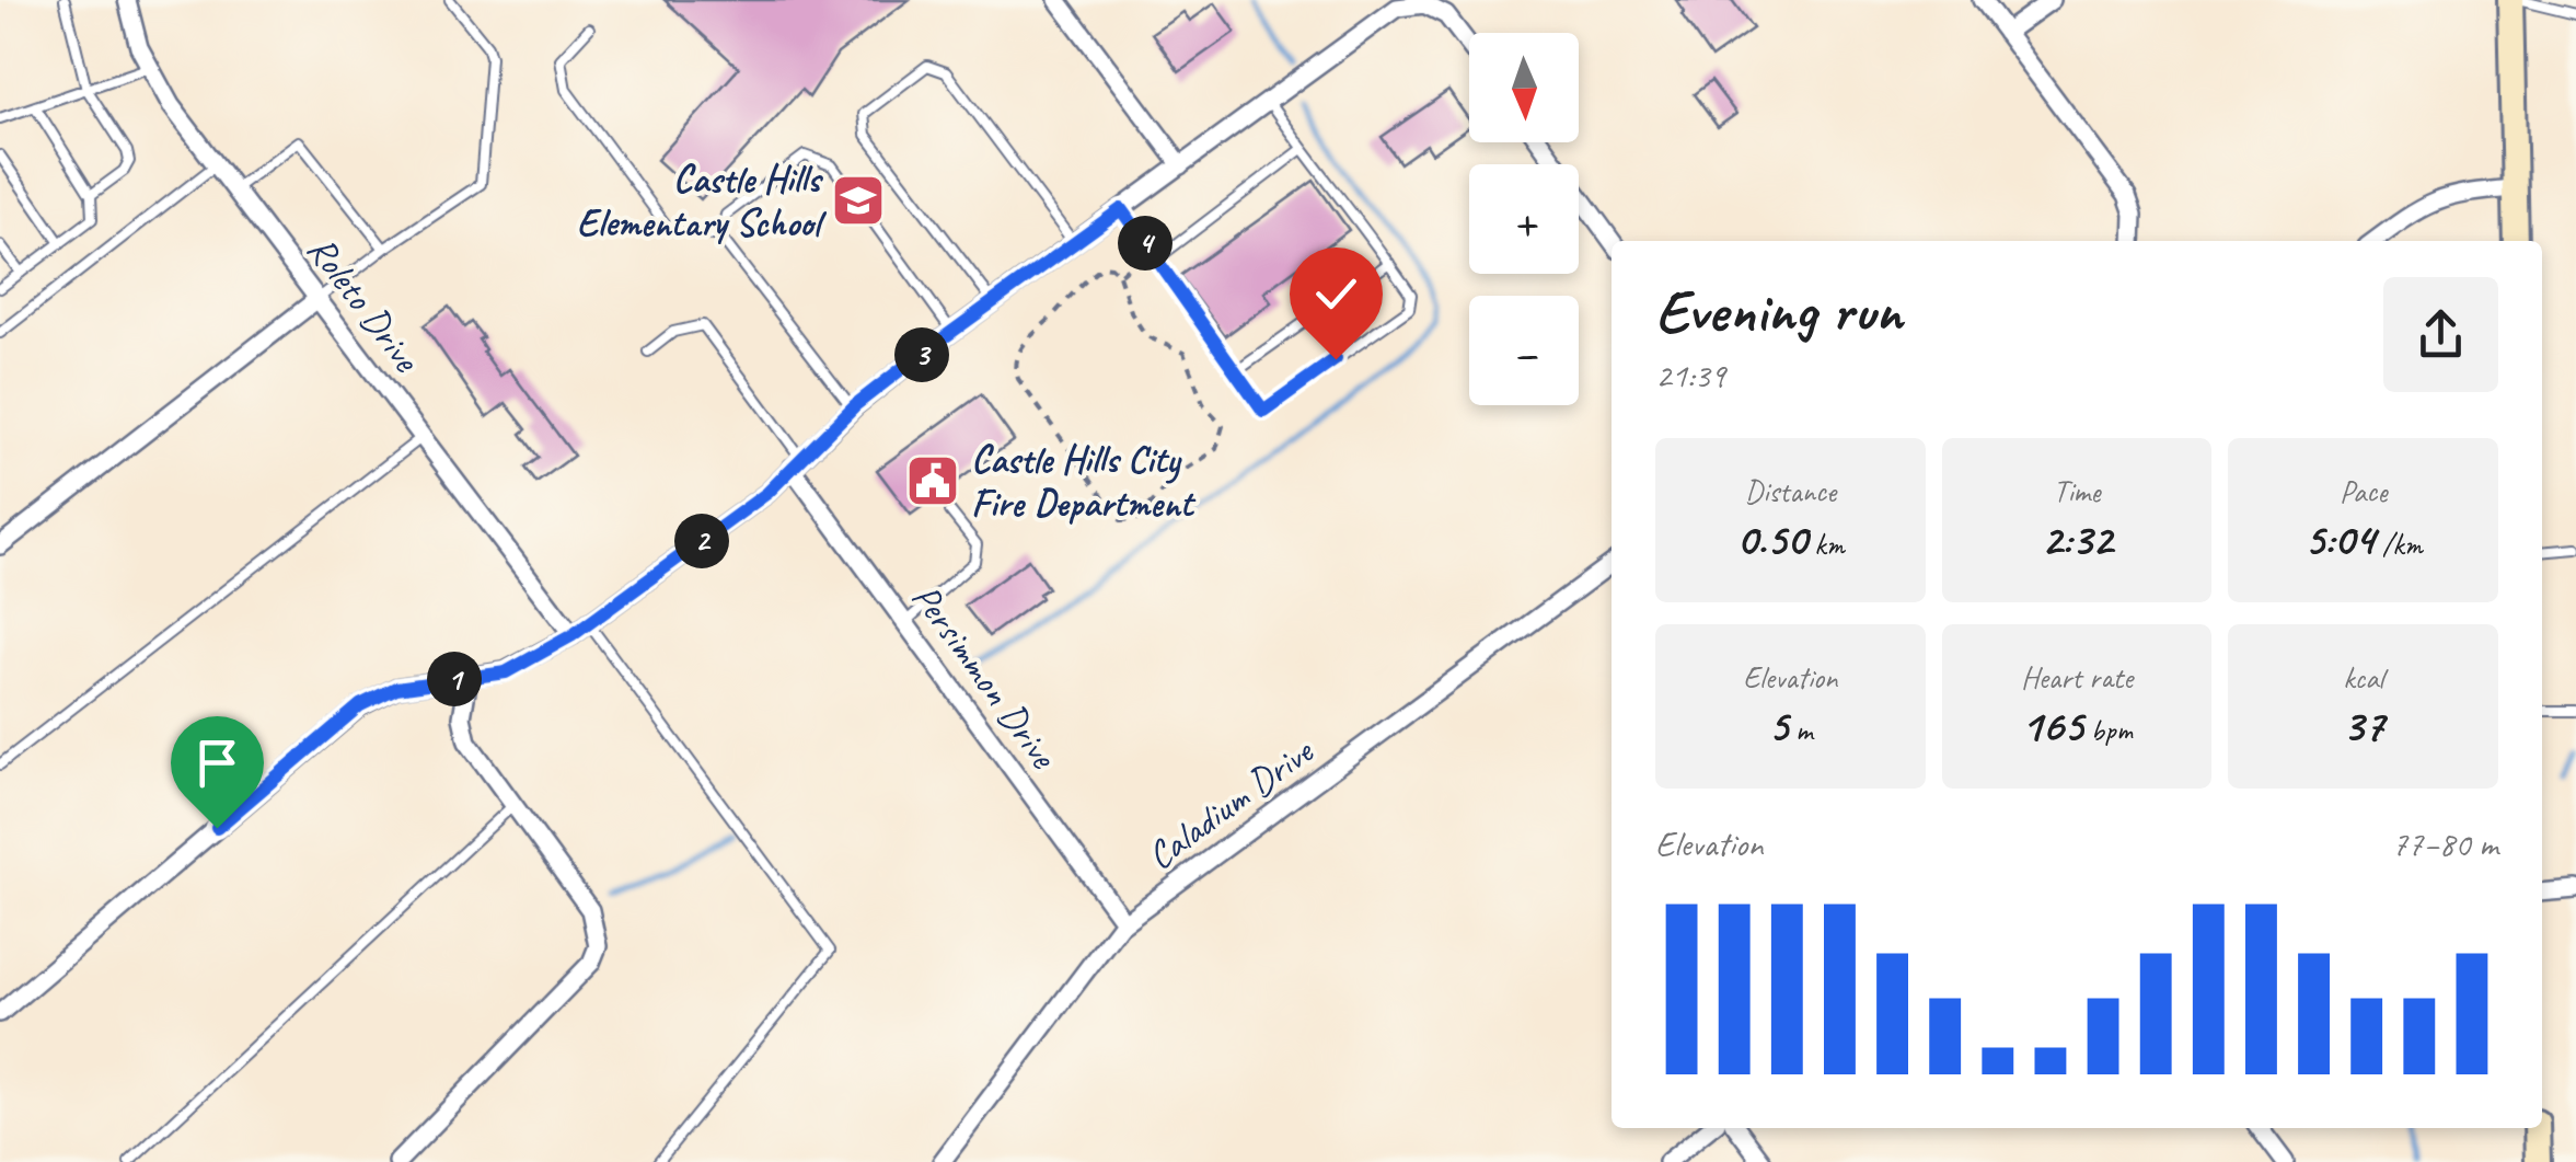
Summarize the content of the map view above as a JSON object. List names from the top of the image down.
{
  "streets": {
    "street": ["Roleto Drive", "Persimmon Drive", "Caladium Drive"]
  },
  "crossings": [
    ["Persimmon Drive", "Caladium Drive"]
  ],
  "places": {
    "school or university": ["Castle Hills Elementary School"],
    "public building": ["Castle Hills City Fire Department"]
  },
  "north": "bottom",
  "page": {
    "map_buttons": ["+", "−"],
    "pins": [
      "4",
      "3",
      "2",
      "1"
    ],
    "heading": ["Evening run", "21:39"],
    "stats": [
      ["Distance", "0.50 km"],
      ["Time", "2:32"],
      ["Pace", "5:04 /km"],
      ["Elevation", "5 m"],
      ["Heart rate", "165 bpm"],
      ["kcal", "37"]
    ],
    "chart": ["Elevation", "77–80 m"]
  }
}
